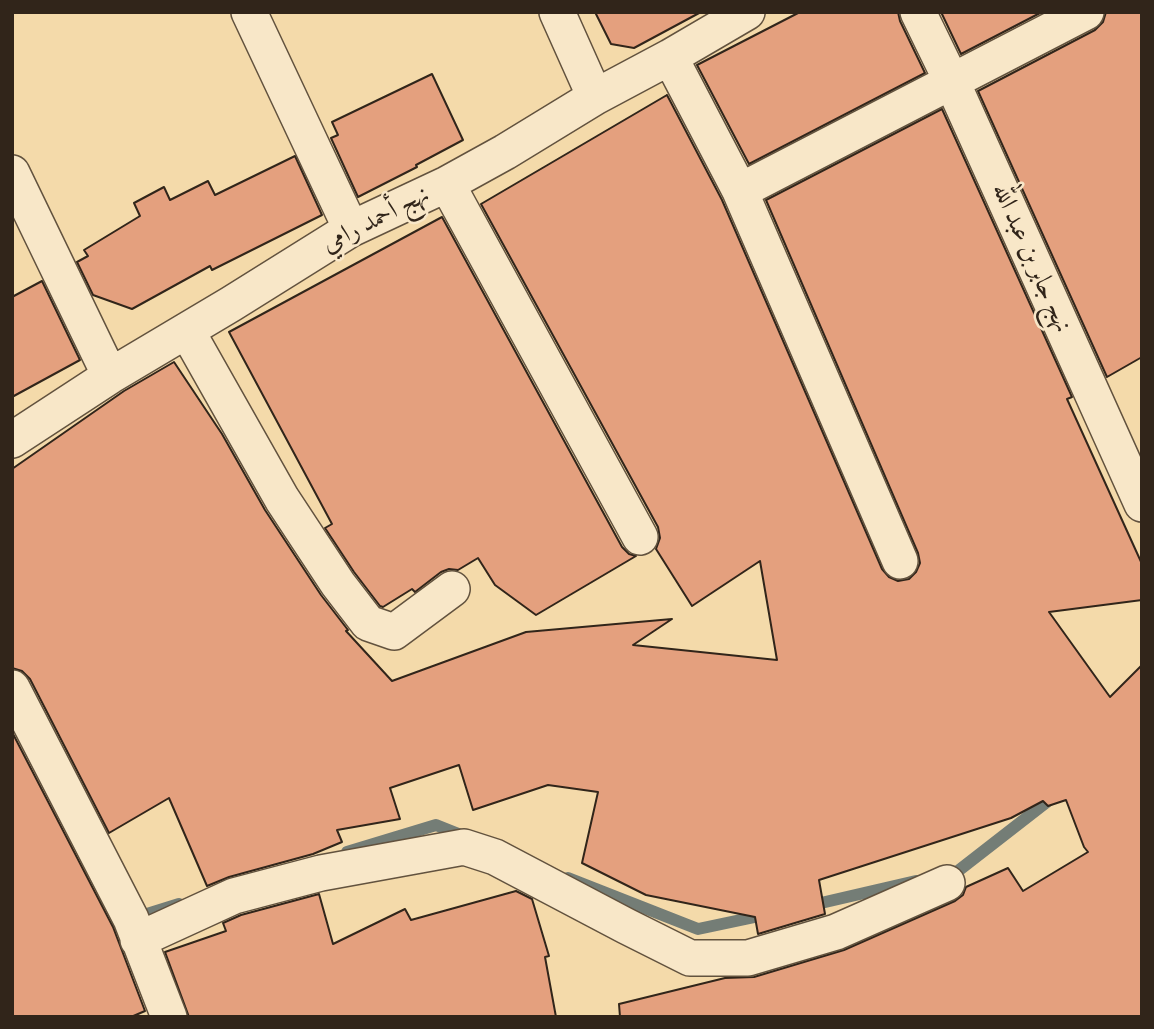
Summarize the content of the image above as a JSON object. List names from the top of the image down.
{
  "streets": {
    "street": ["نهج أحمد رامي", "نهج جابر بن عبد الله"]
  }
}
